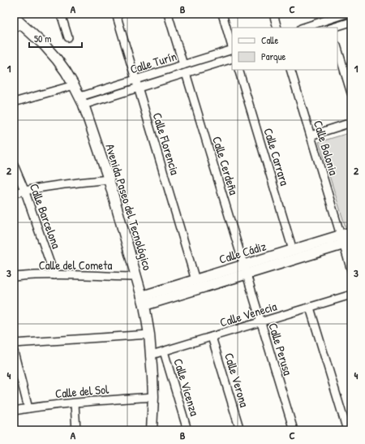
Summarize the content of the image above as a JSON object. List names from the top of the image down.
{
  "streets": {
    "main road": ["Avenida Paseo del Tecnológico", "Calle Cádiz"],
    "street": [
      "Calle Turín",
      "Calle Florencia",
      "Calle Bolonia",
      "Calle Carrara",
      "Calle Cerdeña",
      "Calle Barcelona",
      "Calle del Cometa",
      "Calle Venecia",
      "Calle Perusa",
      "Calle Verona",
      "Calle Vicenza",
      "Calle del Sol"
    ]
  },
  "crossings": [
    ["Calle Turín", "Calle Florencia"],
    ["Calle Turín", "Calle Cerdeña"],
    ["Calle Turín", "Avenida Paseo del Tecnológico"],
    ["Calle Florencia", "Calle Cádiz"],
    ["Calle Bolonia", "Calle Cádiz"],
    ["Calle Carrara", "Calle Cádiz"],
    ["Calle Cerdeña", "Calle Cádiz"],
    ["Calle Cerdeña", "Calle Perusa"],
    ["Avenida Paseo del Tecnológico", "Calle Cádiz"],
    ["Avenida Paseo del Tecnológico", "Calle del Cometa"],
    ["Avenida Paseo del Tecnológico", "Calle Venecia"],
    ["Avenida Paseo del Tecnológico", "Calle del Sol"],
    ["Calle Barcelona", "Calle del Cometa"],
    ["Calle Cádiz", "Calle Perusa"],
    ["Calle Venecia", "Calle Perusa"],
    ["Calle Venecia", "Calle Verona"],
    ["Calle Venecia", "Calle Vicenza"]
  ],
  "legend": ["Calle", "Parque"],
  "scale_bar": "50 m",
  "grid": {
    "columns": ["A", "B", "C"],
    "rows": [
      "1",
      "2",
      "3",
      "4"
    ]
  }
}
